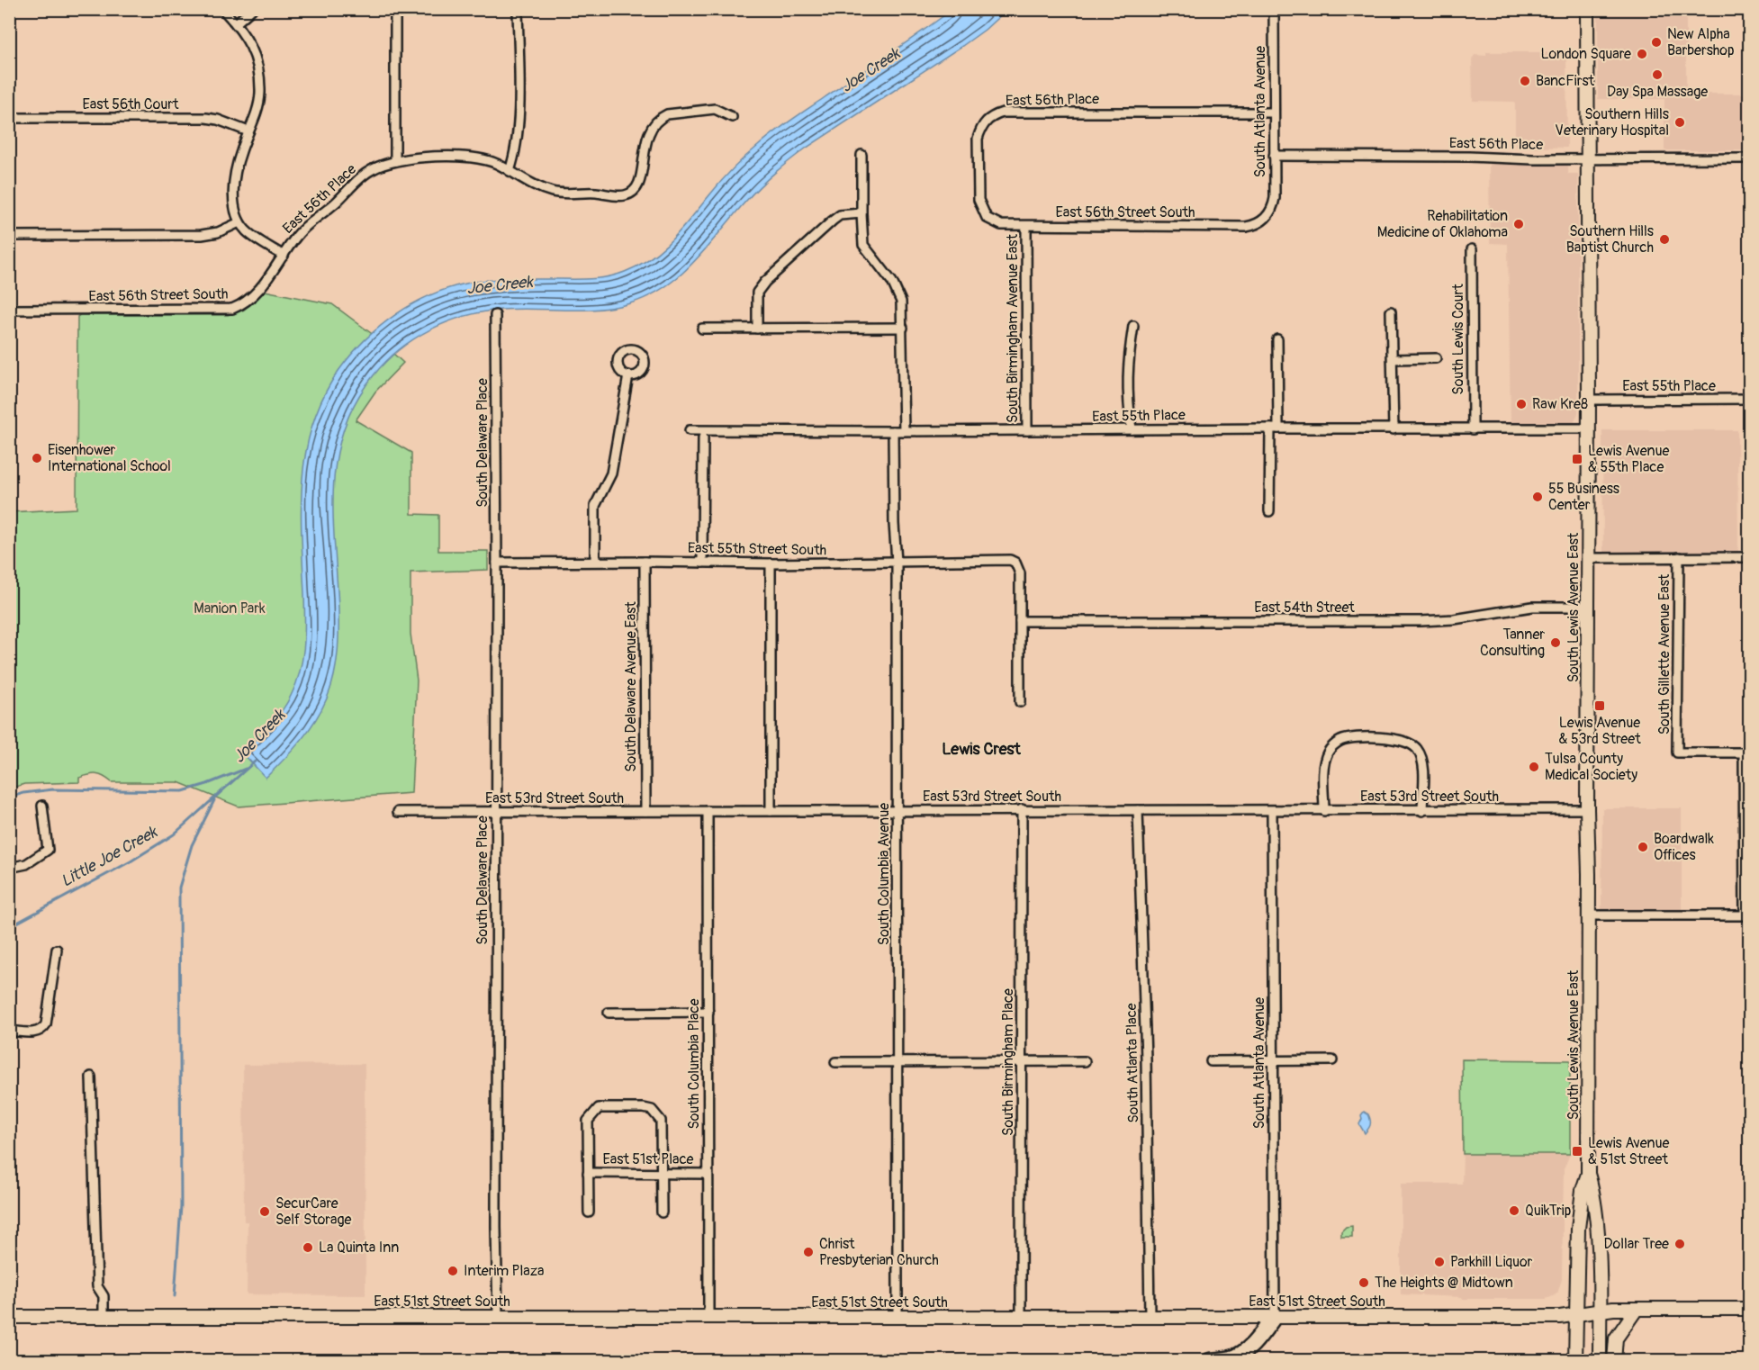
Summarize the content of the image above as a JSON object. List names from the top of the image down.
{
  "streets": {
    "main road": ["South Lewis Avenue East", "East 51st Street South"],
    "street": [
      "East 56th Place",
      "East 56th Court",
      "South Atlanta Avenue",
      "East 56th Street South",
      "South Birmingham Avenue East",
      "South Lewis Court",
      "East 55th Place",
      "South Delaware Place",
      "East 55th Street South",
      "East 54th Street",
      "South Gillette Avenue East",
      "South Delaware Avenue East",
      "East 53rd Street South",
      "South Columbia Avenue",
      "South Birmingham Place",
      "South Atlanta Place",
      "South Columbia Place",
      "East 51st Place"
    ]
  },
  "crossings": [
    ["East 56th Place", "South Atlanta Avenue"],
    ["East 56th Place", "East 56th Street South"],
    ["East 56th Place", "South Lewis Avenue East"],
    ["South Atlanta Avenue", "East 56th Street South"],
    ["South Atlanta Avenue", "East 53rd Street South"],
    ["South Atlanta Avenue", "East 51st Street South"],
    ["East 56th Street South", "South Birmingham Avenue East"],
    ["South Birmingham Avenue East", "East 55th Place"],
    ["South Lewis Court", "East 55th Place"],
    ["East 55th Place", "South Lewis Avenue East"],
    ["East 55th Place", "South Columbia Avenue"],
    ["South Delaware Place", "East 55th Street South"],
    ["South Delaware Place", "East 53rd Street South"],
    ["South Delaware Place", "East 51st Street South"],
    ["East 55th Street South", "East 54th Street"],
    ["East 55th Street South", "South Delaware Avenue East"],
    ["East 55th Street South", "South Columbia Avenue"],
    ["East 54th Street", "South Lewis Avenue East"],
    ["South Lewis Avenue East", "East 53rd Street South"],
    ["South Lewis Avenue East", "East 51st Street South"],
    ["South Delaware Avenue East", "East 53rd Street South"],
    ["East 53rd Street South", "South Columbia Avenue"],
    ["East 53rd Street South", "South Birmingham Place"],
    ["East 53rd Street South", "South Atlanta Place"],
    ["East 53rd Street South", "South Columbia Place"],
    ["South Columbia Avenue", "East 51st Street South"],
    ["South Birmingham Place", "East 51st Street South"],
    ["South Atlanta Place", "East 51st Street South"],
    ["South Columbia Place", "East 51st Place"],
    ["South Columbia Place", "East 51st Street South"]
  ],
  "districts": ["Lewis Crest"],
  "water": ["Joe Creek", "Little Joe Creek"],
  "parks": ["Manion Park"],
  "places": {
    "other": [
      "New Alpha Barbershop",
      "London Square",
      "Day Spa Massage",
      "BancFirst",
      "Southern Hills Veterinary Hospital",
      "Rehabilitation Medicine of Oklahoma",
      "Southern Hills Baptist Church",
      "Raw Kre8",
      "Eisenhower International School",
      "55 Business Center",
      "Tanner Consulting",
      "Tulsa County Medical Society",
      "Boardwalk Offices",
      "QuikTrip",
      "SecurCare Self Storage",
      "Dollar Tree",
      "La Quinta Inn",
      "Christ Presbyterian Church",
      "Parkhill Liquor",
      "Interim Plaza",
      "The Heights @ Midtown"
    ],
    "transit": ["Lewis Avenue & 55th Place", "Lewis Avenue & 53rd Street", "Lewis Avenue & 51st Street"]
  }
}
